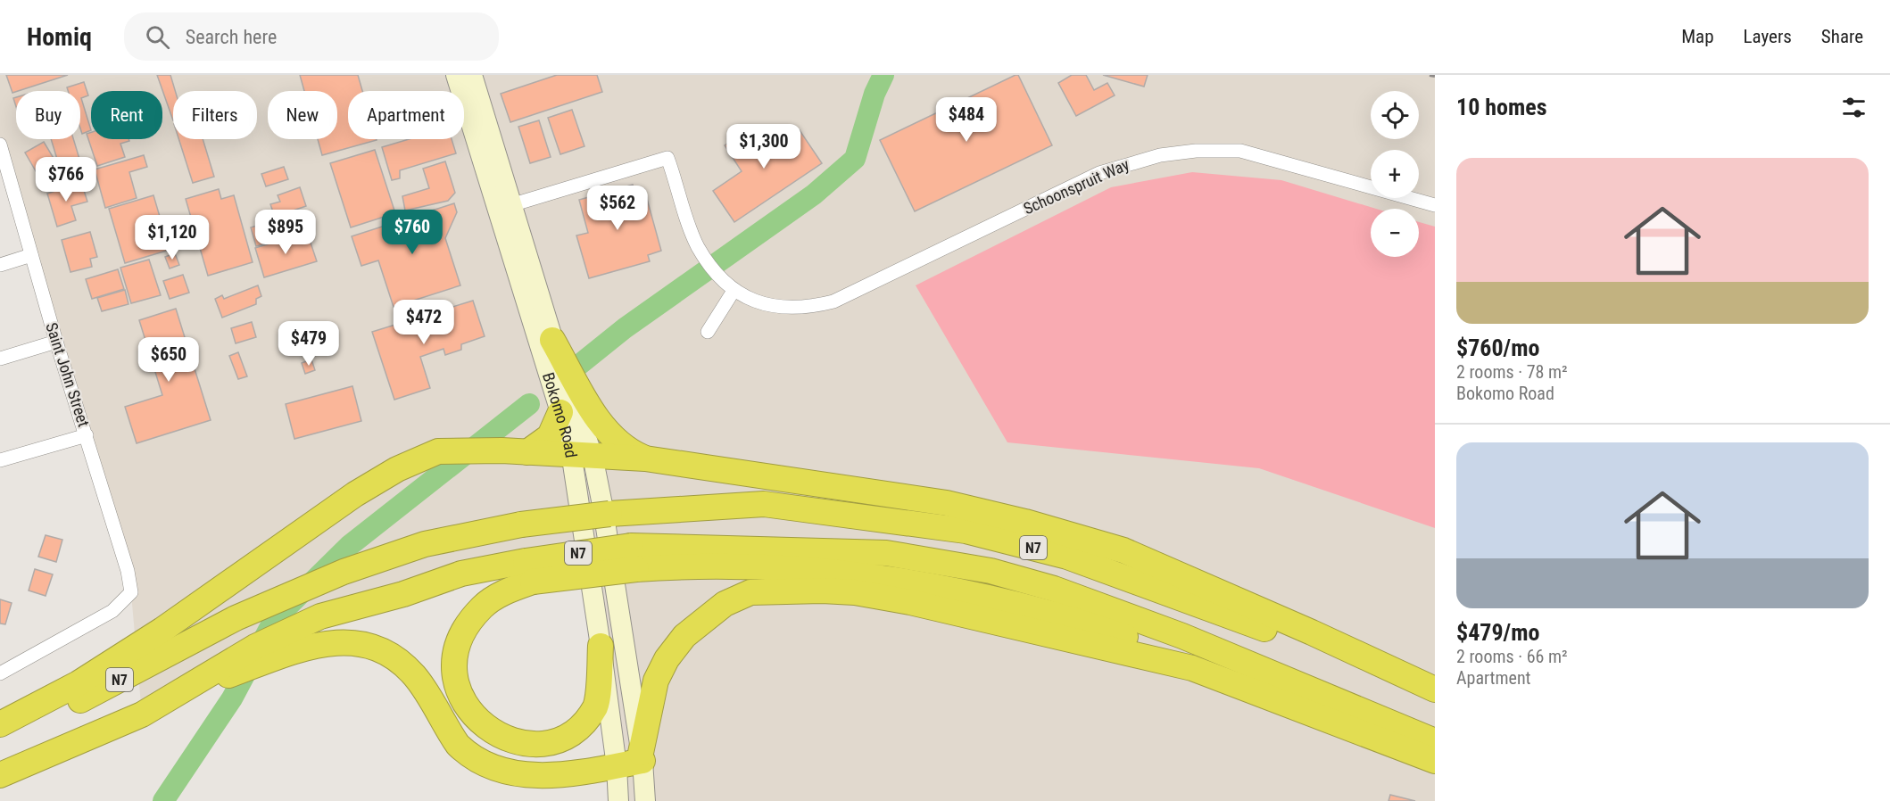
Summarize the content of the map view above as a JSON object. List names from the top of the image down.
{
  "streets": {
    "highway": ["N7"],
    "main road": ["Bokomo Road"],
    "street": ["Schoonspruit Way", "Saint John Street"]
  },
  "crossings": [
    ["Schoonspruit Way", "Bokomo Road"]
  ],
  "page": {
    "header": "Homiq",
    "search": "Search here",
    "nav": ["Map", "Layers", "Share"],
    "heading": "10 homes",
    "map_buttons": ["+", "−"],
    "chip": [
      "Buy",
      "Rent",
      "Filters",
      "New",
      "Apartment"
    ],
    "price": [
      "$484",
      "$1,300",
      "$766",
      "$562",
      "$895",
      "$760",
      "$1,120",
      "$472",
      "$479",
      "$650"
    ],
    "list": [
      {
        "name": "$760/mo",
        "note": "2 rooms · 78 m² · Bokomo Road"
      },
      {
        "name": "$479/mo",
        "note": "2 rooms · 66 m² · Apartment"
      }
    ]
  }
}
